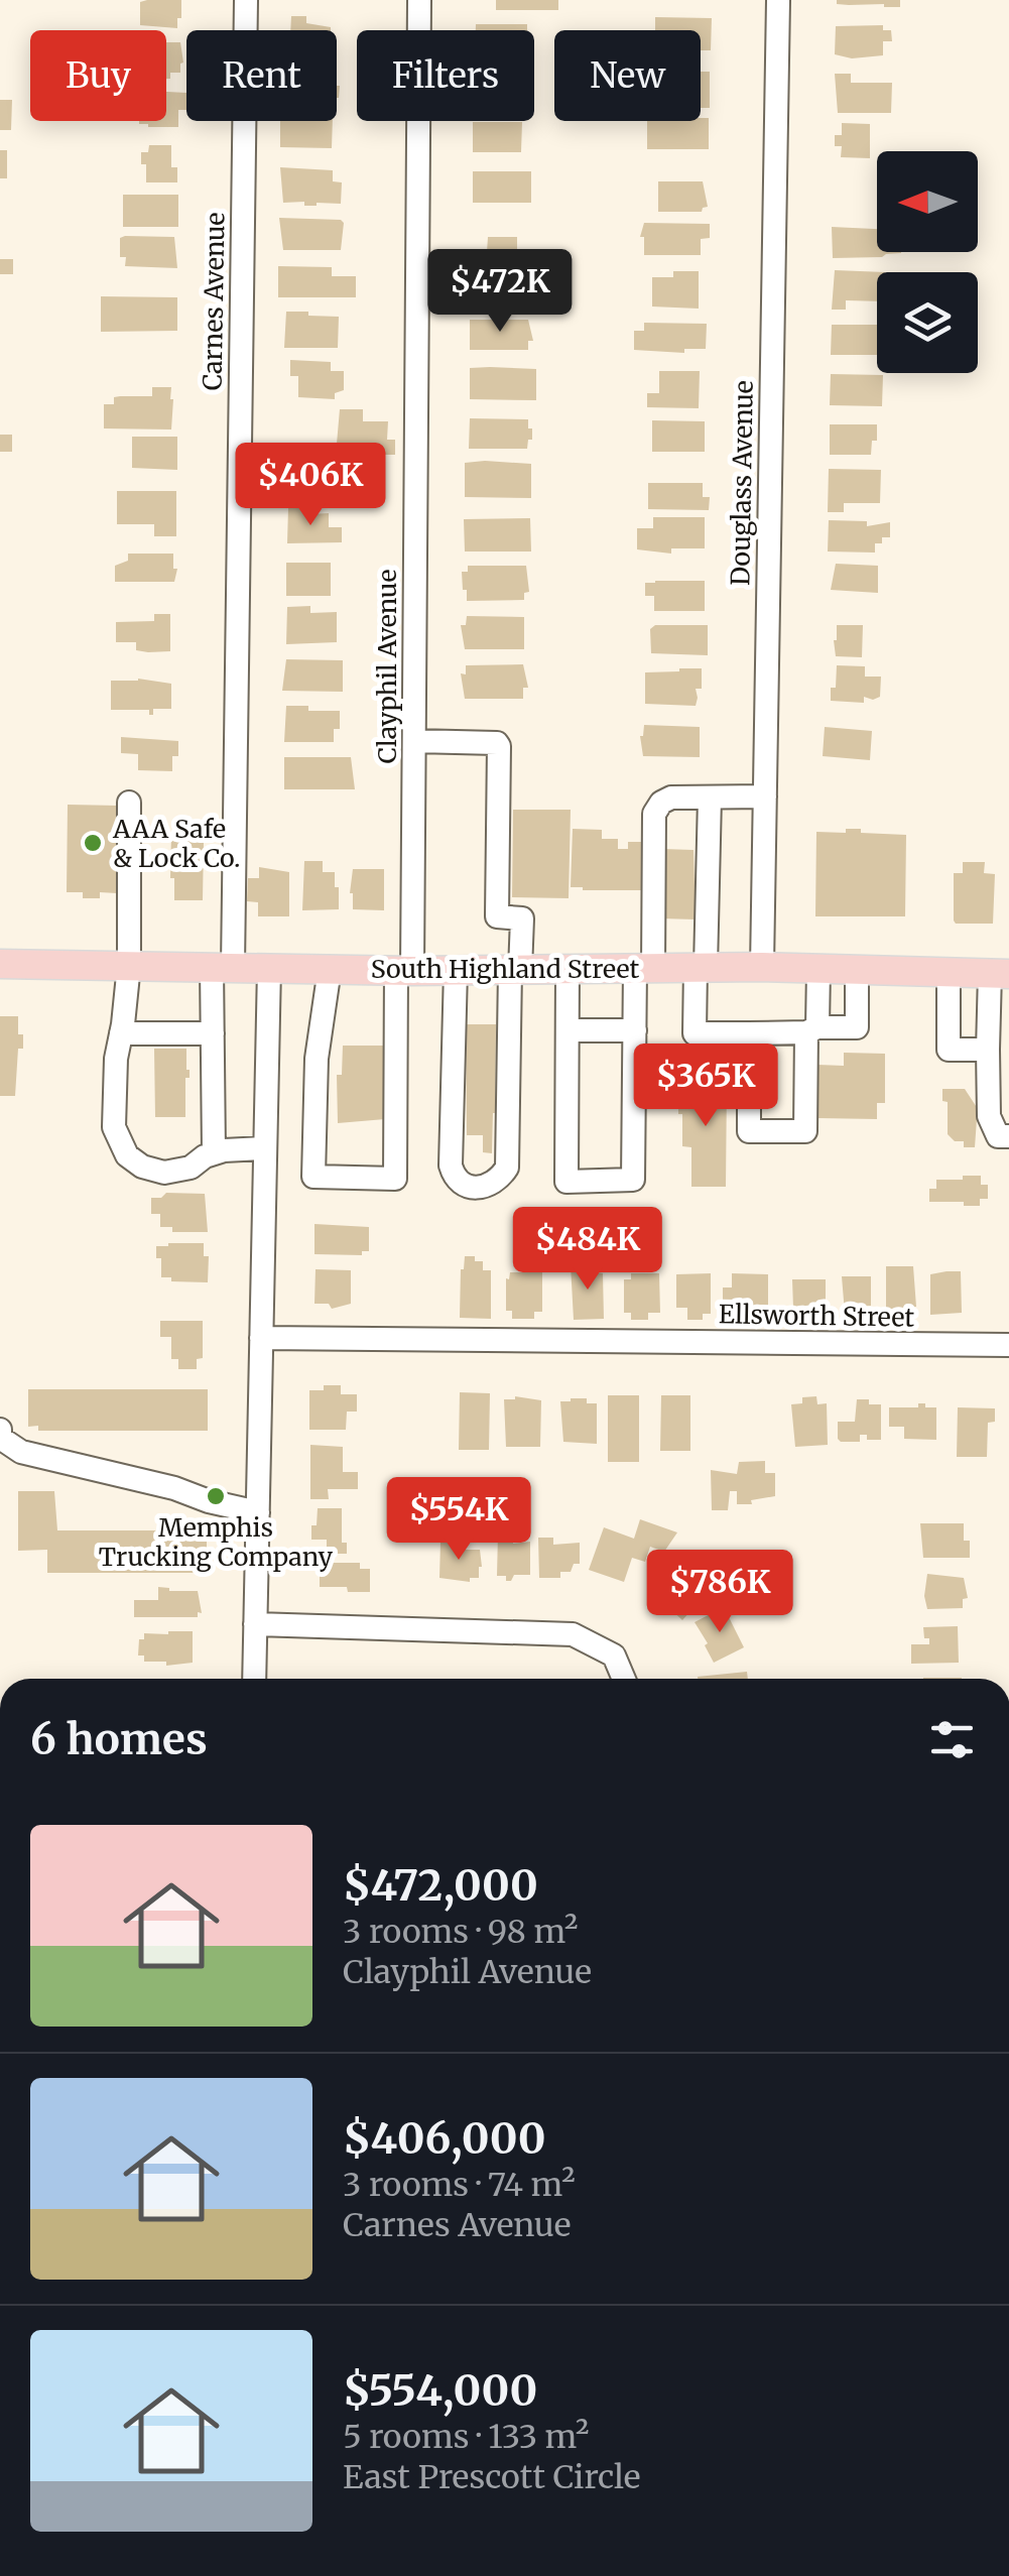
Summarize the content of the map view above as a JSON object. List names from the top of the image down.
{
  "streets": {
    "main road": ["South Highland Street"],
    "street": [
      "Carnes Avenue",
      "Douglass Avenue",
      "Clayphil Avenue",
      "Ellsworth Street"
    ]
  },
  "crossings": [
    ["Carnes Avenue", "South Highland Street"],
    ["Douglass Avenue", "South Highland Street"],
    ["Clayphil Avenue", "South Highland Street"]
  ],
  "places": ["AAA Safe & Lock Co.", "Memphis Trucking Company"],
  "north": "left",
  "page": {
    "chip": [
      "Buy",
      "Rent",
      "Filters",
      "New"
    ],
    "price": [
      "$472K",
      "$406K",
      "$365K",
      "$484K",
      "$554K",
      "$786K"
    ],
    "heading": "6 homes",
    "list": [
      {
        "name": "$472,000",
        "note": "3 rooms · 98 m² · Clayphil Avenue"
      },
      {
        "name": "$406,000",
        "note": "3 rooms · 74 m² · Carnes Avenue"
      },
      {
        "name": "$554,000",
        "note": "5 rooms · 133 m² · East Prescott Circle"
      }
    ]
  }
}
